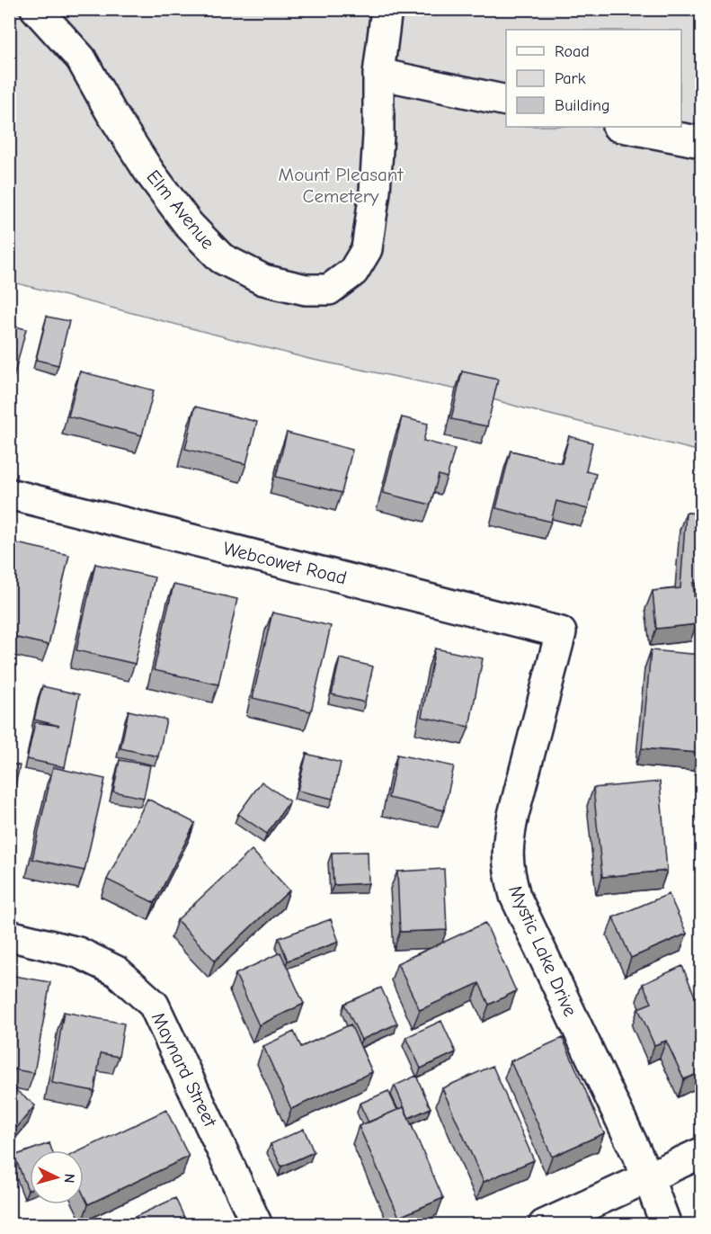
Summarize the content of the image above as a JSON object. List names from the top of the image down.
{
  "streets": {
    "street": [
      "Elm Avenue",
      "Webcowet Road",
      "Mystic Lake Drive",
      "Maynard Street"
    ]
  },
  "crossings": [
    ["Webcowet Road", "Mystic Lake Drive"]
  ],
  "parks": ["Mount Pleasant Cemetery"],
  "legend": ["Road", "Park", "Building"],
  "north": "right"
}
